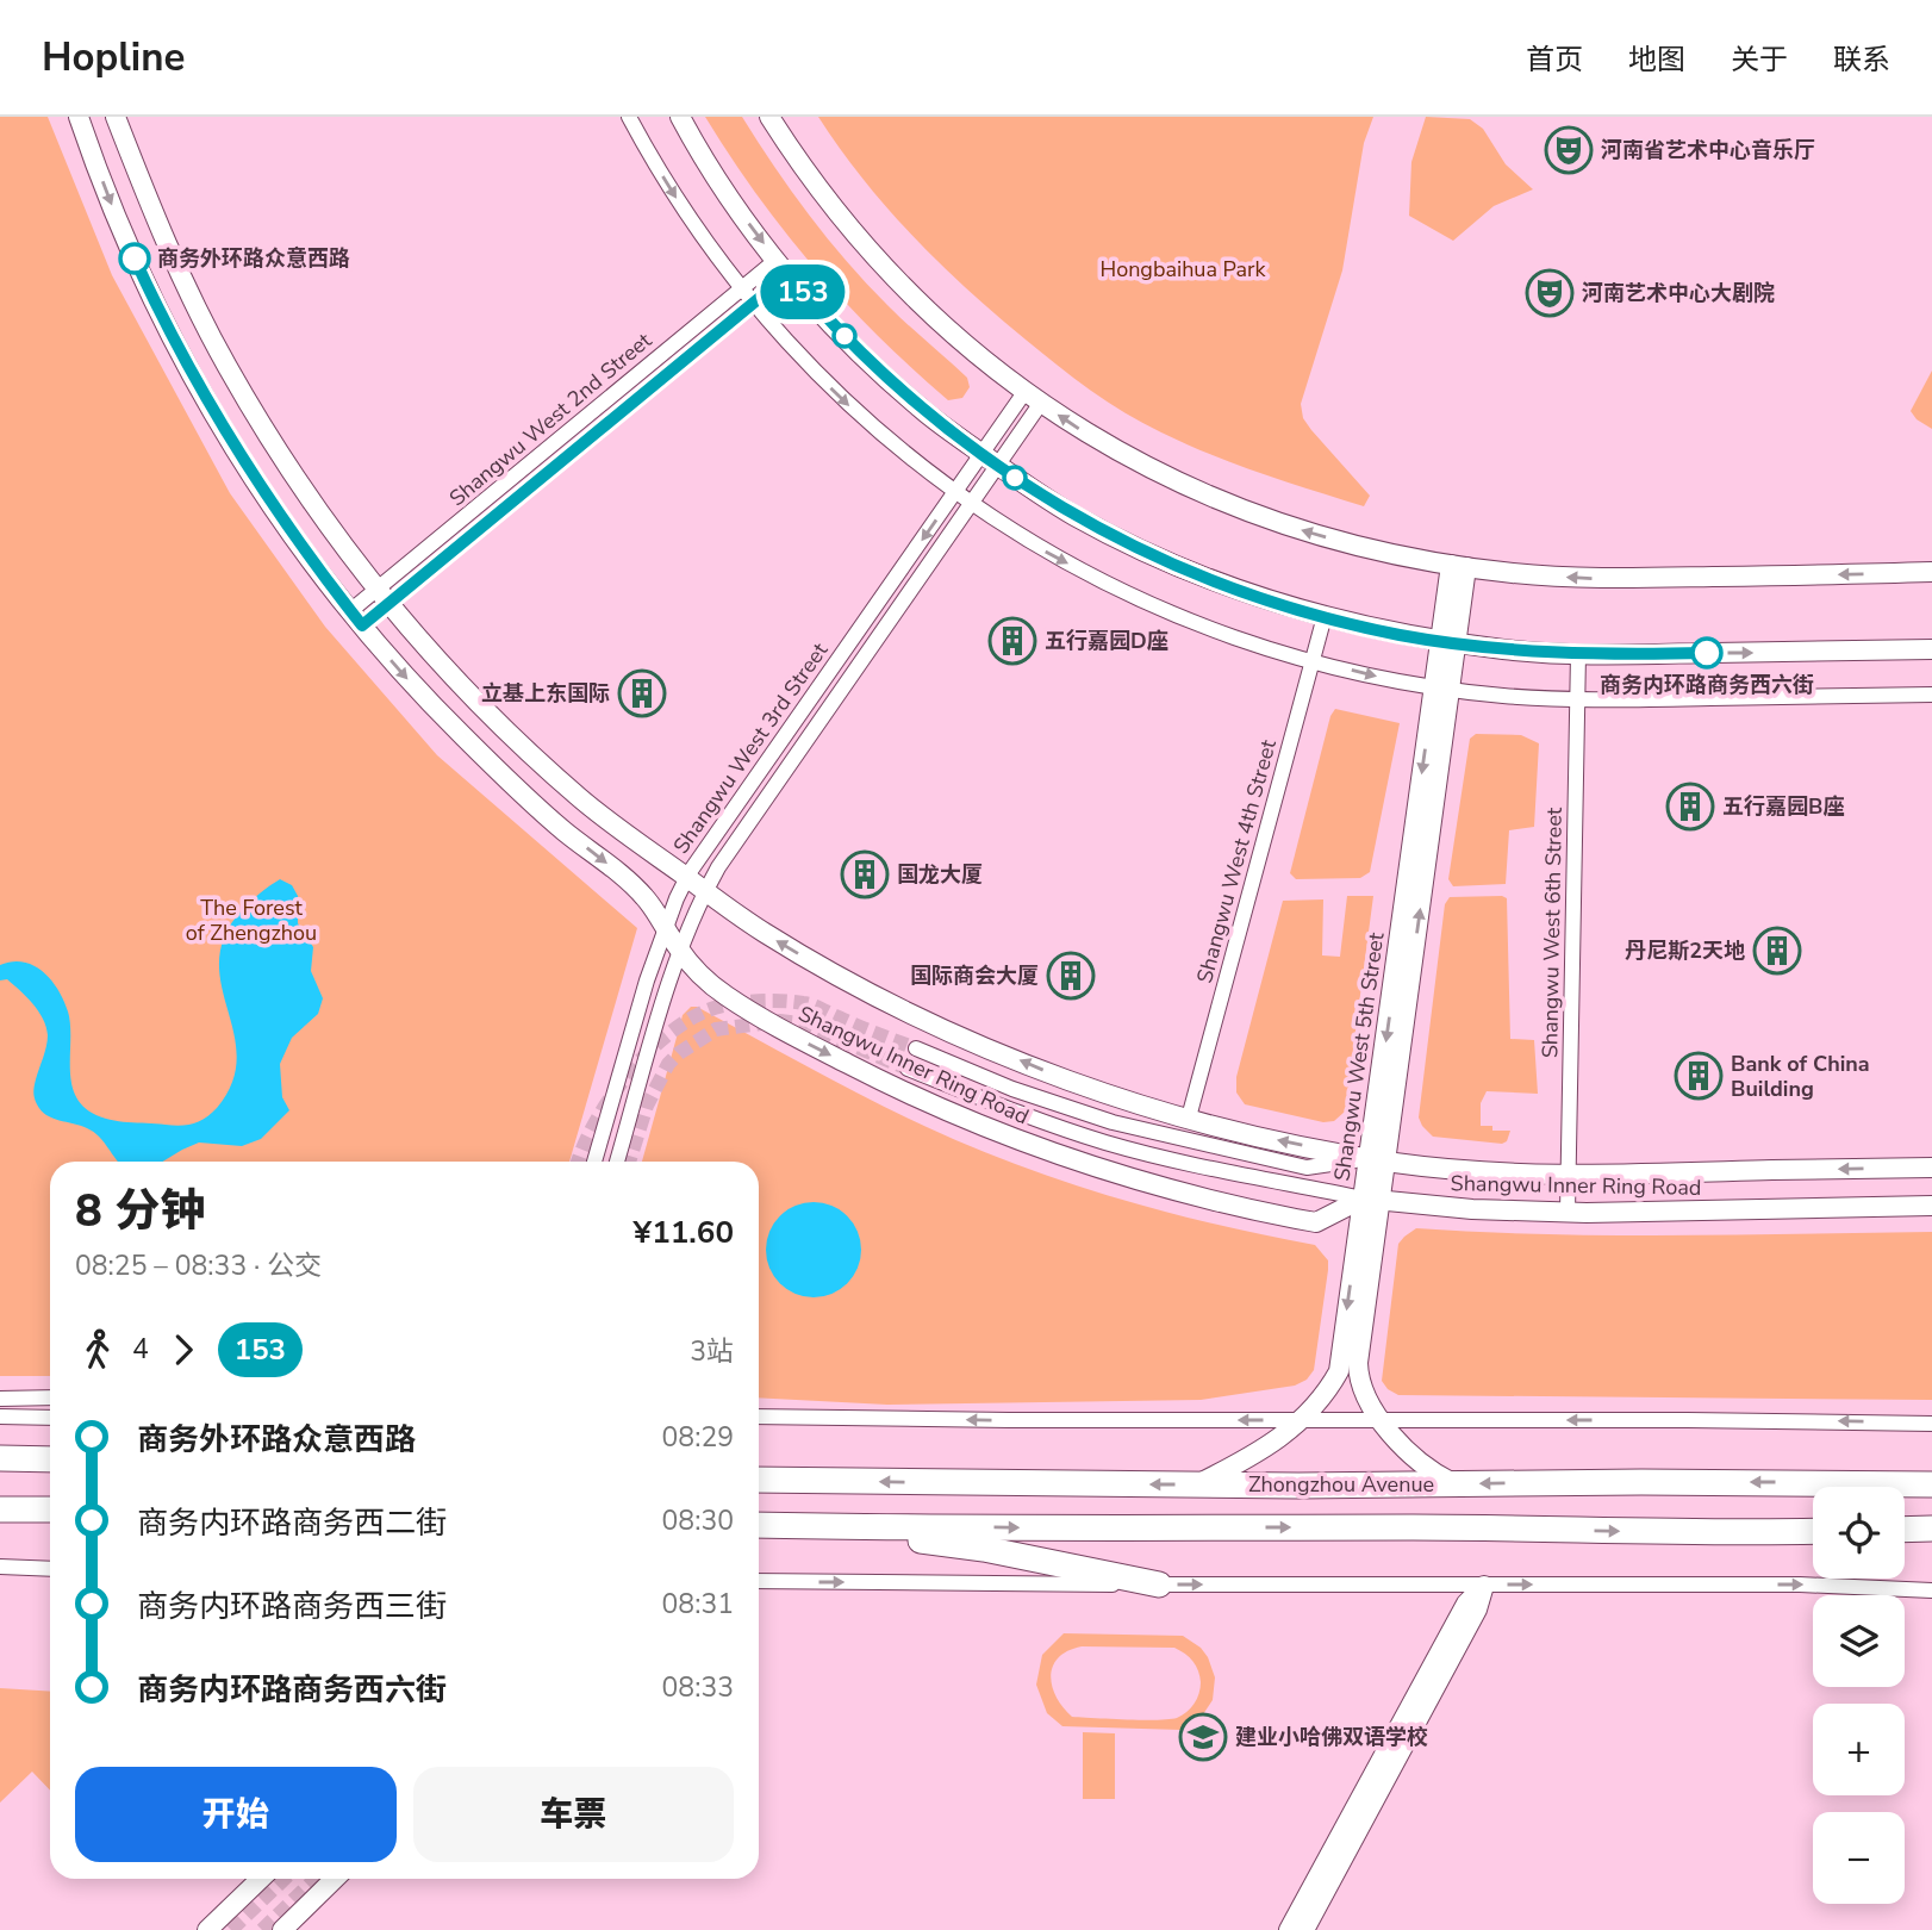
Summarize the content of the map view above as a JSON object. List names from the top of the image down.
{
  "streets": {
    "highway": ["Zhongzhou Avenue"],
    "street": [
      "Shangwu West 2nd Street",
      "Shangwu West 3rd Street",
      "Shangwu West 4th Street",
      "Shangwu West 6th Street",
      "Shangwu West 5th Street",
      "Shangwu Inner Ring Road"
    ]
  },
  "crossings": [
    ["Shangwu West 2nd Street", "Shangwu Inner Ring Road"],
    ["Shangwu West 3rd Street", "Shangwu Inner Ring Road"],
    ["Shangwu West 4th Street", "Shangwu Inner Ring Road"],
    ["Shangwu West 6th Street", "Shangwu Inner Ring Road"],
    ["Shangwu West 5th Street", "Shangwu Inner Ring Road"],
    ["Shangwu West 5th Street", "Zhongzhou Avenue"]
  ],
  "parks": ["Hongbaihua Park", "The Forest of Zhengzhou"],
  "places": {
    "theatre": ["河南省艺术中心音乐厅", "河南艺术中心大剧院"],
    "other": ["商务外环路众意西路", "商务内环路商务西六街"],
    "building": [
      "五行嘉园D座",
      "立基上东国际",
      "五行嘉园B座",
      "国龙大厦",
      "丹尼斯2天地",
      "国际商会大厦",
      "Bank of China Building"
    ],
    "school or university": ["建业小哈佛双语学校"]
  },
  "lines": ["bus line 153"],
  "page": {
    "header": "Hopline",
    "nav": [
      "首页",
      "地图",
      "关于",
      "联系"
    ],
    "on_map": "153",
    "heading": ["8 分钟", "08:25 – 08:33 · 公交", "¥11.60"],
    "legs": ["4", "153", "3站"],
    "list": [
      {
        "name": "商务外环路众意西路",
        "value": "08:29"
      },
      {
        "name": "商务内环路商务西二街",
        "value": "08:30"
      },
      {
        "name": "商务内环路商务西三街",
        "value": "08:31"
      },
      {
        "name": "商务内环路商务西六街",
        "value": "08:33"
      }
    ],
    "map_buttons": ["+", "−"],
    "buttons": ["开始", "车票"]
  }
}
